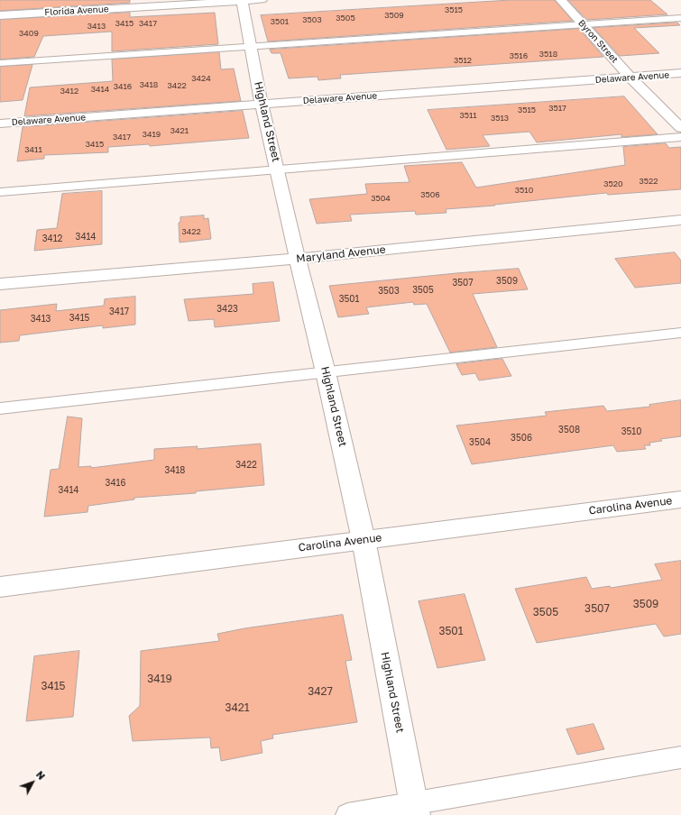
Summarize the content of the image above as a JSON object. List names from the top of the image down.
{
  "streets": {
    "street": [
      "Florida Avenue",
      "Byron Street",
      "Delaware Avenue",
      "Highland Street",
      "Maryland Avenue",
      "Carolina Avenue"
    ]
  },
  "crossings": [
    ["Florida Avenue", "Highland Street"],
    ["Byron Street", "Delaware Avenue"],
    ["Delaware Avenue", "Highland Street"],
    ["Highland Street", "Maryland Avenue"],
    ["Highland Street", "Carolina Avenue"]
  ],
  "house_numbers": [
    "3515",
    "3509",
    "3505",
    "3503",
    "3501",
    "3415",
    "3417",
    "3413",
    "3409",
    "3518",
    "3516",
    "3512",
    "3424",
    "3418",
    "3422",
    "3416",
    "3414",
    "3412",
    "3517",
    "3515",
    "3511",
    "3513",
    "3421",
    "3419",
    "3417",
    "3415",
    "3411",
    "3522",
    "3520",
    "3510",
    "3506",
    "3504",
    "3422",
    "3414",
    "3412",
    "3509",
    "3507",
    "3505",
    "3503",
    "3501",
    "3423",
    "3417",
    "3415",
    "3413",
    "3508",
    "3510",
    "3506",
    "3504",
    "3422",
    "3418",
    "3416",
    "3414",
    "3509",
    "3507",
    "3505",
    "3501",
    "3419",
    "3415",
    "3427",
    "3421"
  ],
  "north": "top right"
}
